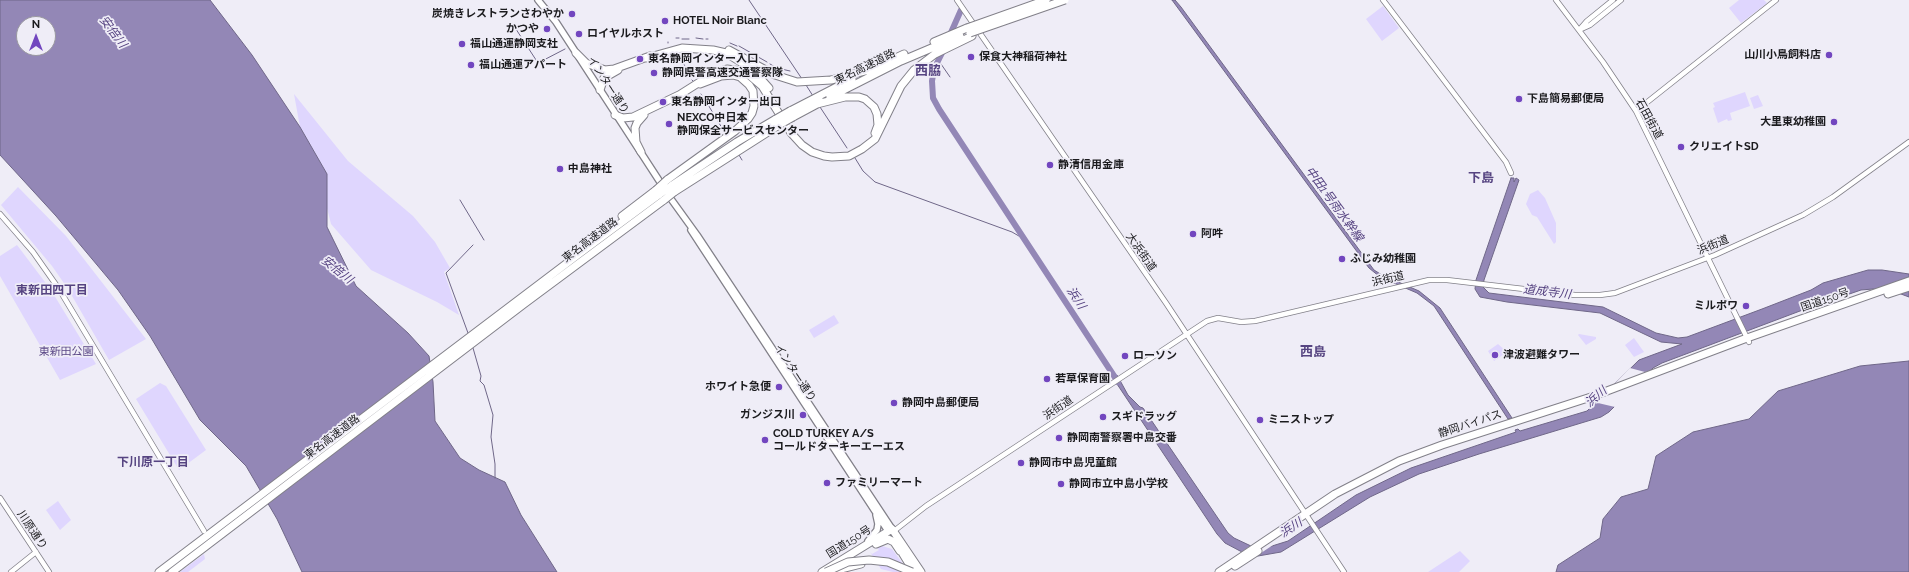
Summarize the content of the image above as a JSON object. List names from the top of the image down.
{
  "streets": {
    "highway": ["東名高速道路", "国道150号", "静岡バイパス"],
    "main road": ["インター通り"],
    "street": [
      "石田街道",
      "浜街道",
      "大浜街道",
      "川原通り"
    ]
  },
  "crossings": [
    ["東名高速道路", "インター通り"],
    ["インター通り", "浜街道"],
    ["インター通り", "国道150号"],
    ["石田街道", "浜街道"],
    ["石田街道", "国道150号"],
    ["石田街道", "静岡バイパス"],
    ["浜街道", "大浜街道"],
    ["浜街道", "国道150号"],
    ["大浜街道", "静岡バイパス"],
    ["国道150号", "静岡バイパス"]
  ],
  "districts": [
    "西脇",
    "下島",
    "東新田四丁目",
    "西島",
    "下川原一丁目"
  ],
  "water": [
    "安倍川",
    "中田1号雨水幹線",
    "道成寺川",
    "浜川"
  ],
  "parks": ["東新田公園"],
  "places": [
    "炭焼きレストランさわやか",
    "HOTEL Noir Blanc",
    "かつや",
    "ロイヤルホスト",
    "福山通運静岡支社",
    "山川小鳥飼料店",
    "保食大神稲荷神社",
    "東名静岡インター入口",
    "福山通運アパート",
    "静岡県警高速交通警察隊",
    "下島簡易郵便局",
    "東名静岡インター出口",
    "大里東幼稚園",
    "NEXCO中日本 静岡保全サービスセンター",
    "クリエイトSD",
    "静清信用金庫",
    "中島神社",
    "阿吽",
    "ふじみ幼稚園",
    "ミルポワ",
    "津波避難タワー",
    "ローソン",
    "若草保育園",
    "ホワイト急便",
    "静岡中島郵便局",
    "ガンジス川",
    "スギドラッグ",
    "ミニストップ",
    "静岡南警察署中島交番",
    "COLD TURKEY A/S コールドターキーエーエス",
    "静岡市中島児童館",
    "ファミリーマート",
    "静岡市立中島小学校"
  ],
  "north": "top"
}
